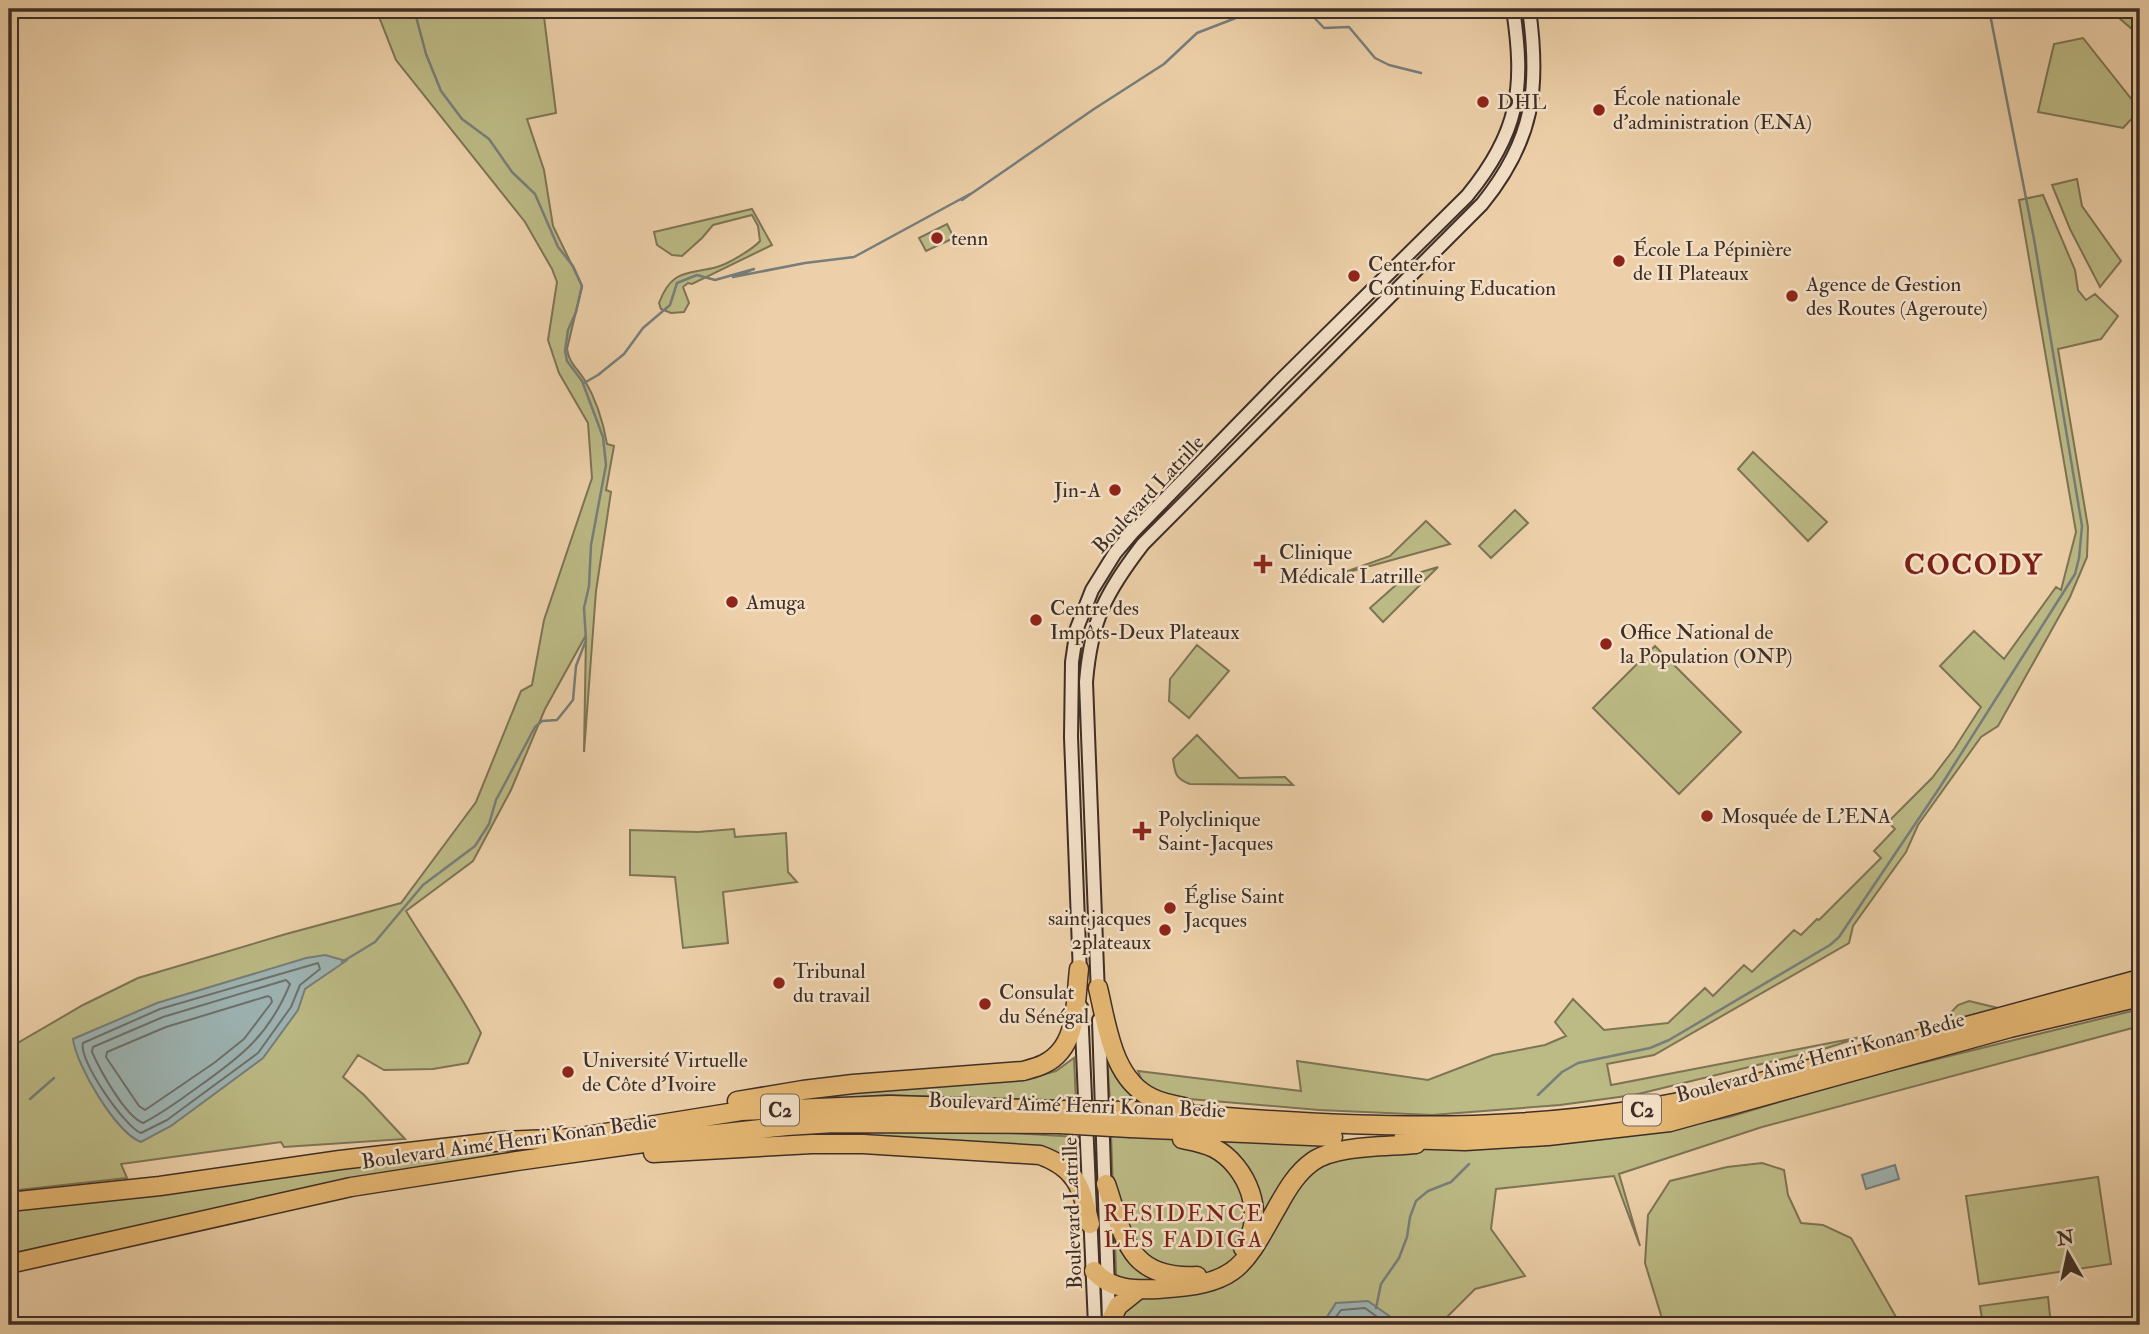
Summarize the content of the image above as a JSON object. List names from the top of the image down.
{
  "streets": {
    "highway": ["Boulevard Aimé Henri Konan Bedie", "C2"],
    "main road": ["Boulevard Latrille"]
  },
  "crossings": [
    ["Boulevard Latrille", "C2"],
    ["Boulevard Aimé Henri Konan Bedie", "C2"]
  ],
  "districts": ["COCODY", "RESIDENCE LES FADIGA"],
  "places": {
    "other": [
      "DHL",
      "École nationale d'administration (ENA)",
      "tenn",
      "École La Pépinière de II Plateaux",
      "Center for Continuing Education",
      "Agence de Gestion des Routes (Ageroute)",
      "Jin-A",
      "Amuga",
      "Centre des Impôts-Deux Plateaux",
      "Office National de la Population (ONP)",
      "Mosquée de L'ENA",
      "Église Saint Jacques",
      "saint jacques 2plateaux",
      "Tribunal du travail",
      "Consulat du Sénégal",
      "Université Virtuelle de Côte d'Ivoire"
    ],
    "health": ["Clinique Médicale Latrille", "Polyclinique Saint-Jacques"]
  },
  "north": "top"
}
